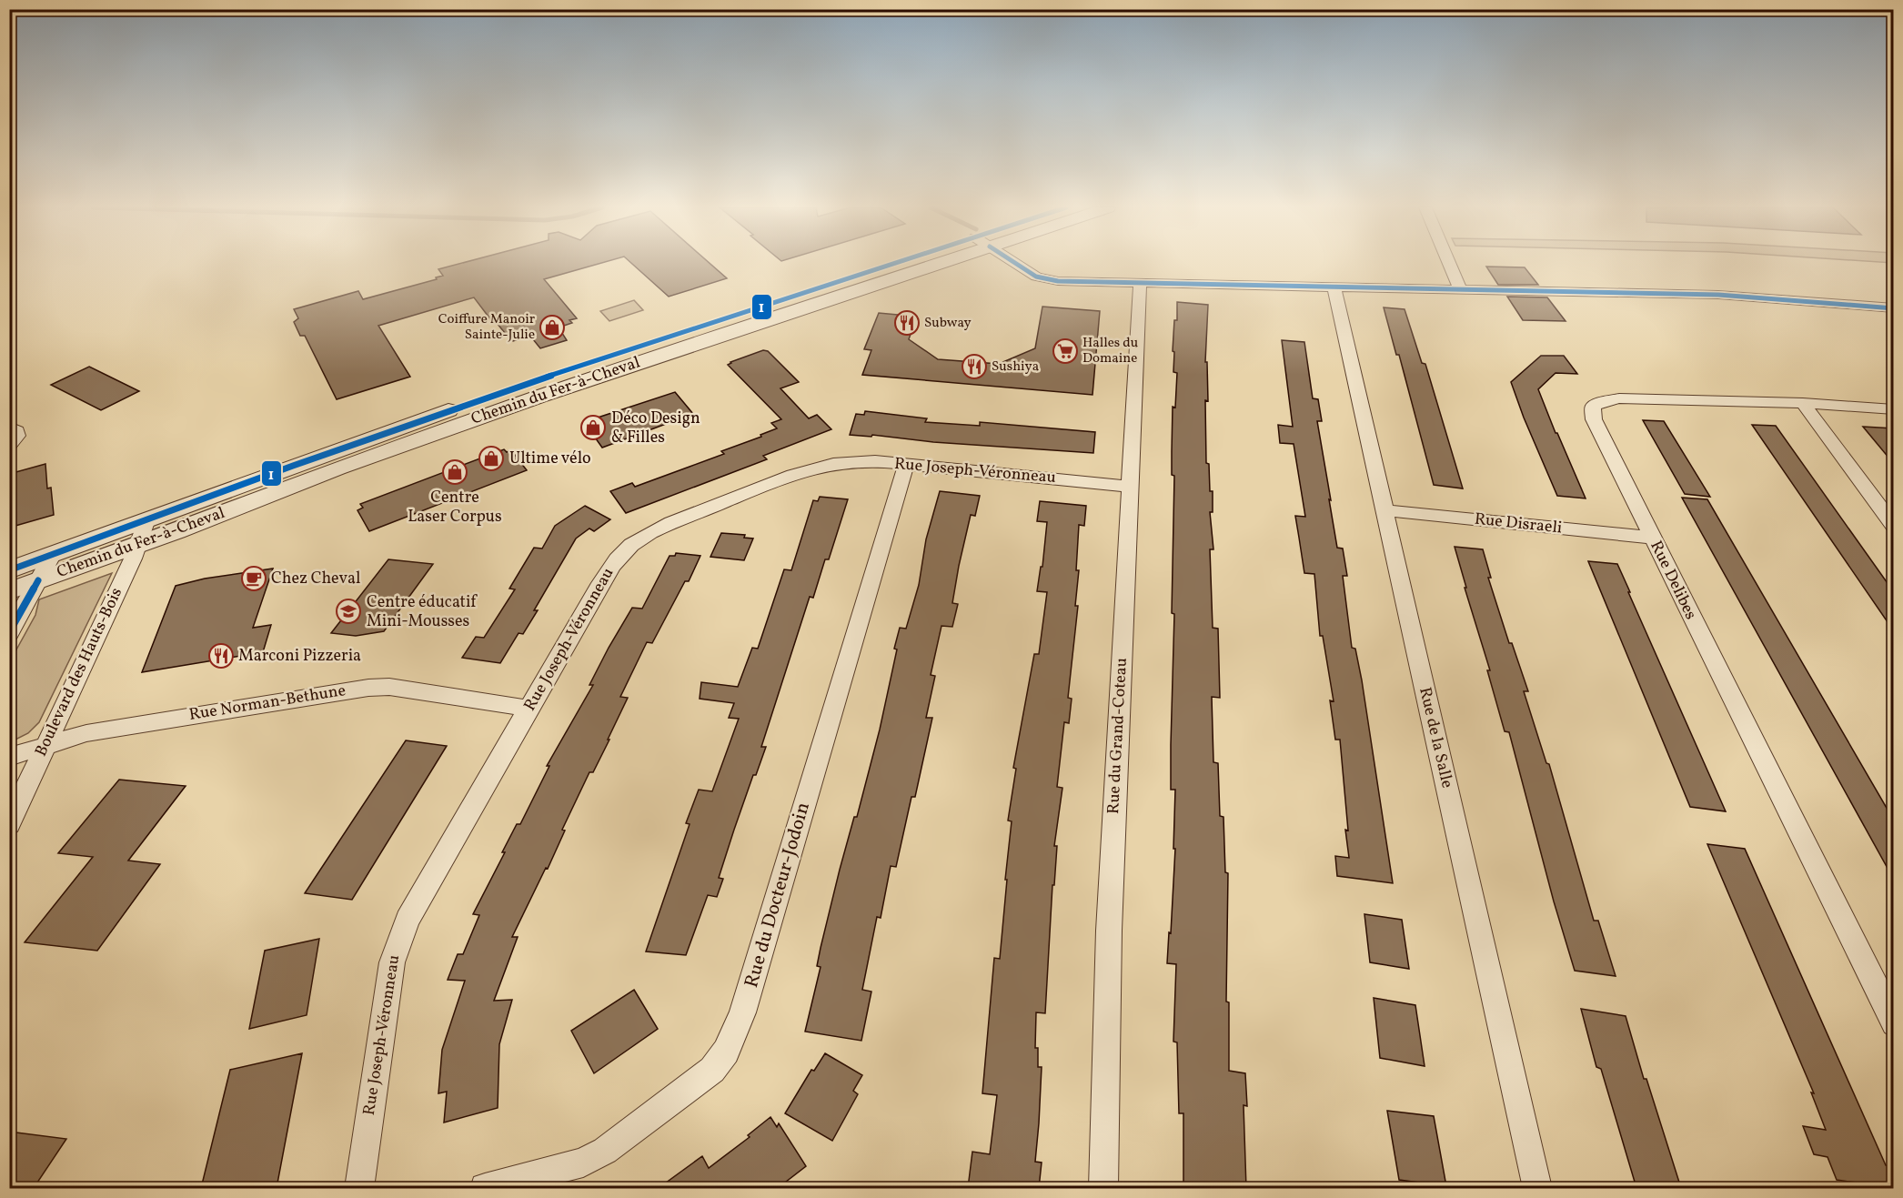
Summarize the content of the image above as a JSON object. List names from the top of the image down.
{
  "streets": {
    "street": [
      "Chemin du Fer-à-Cheval",
      "Rue Joseph-Véronneau",
      "Rue Disraeli",
      "Rue Delibes",
      "Boulevard des Hauts-Bois",
      "Rue Norman-Bethune",
      "Rue du Grand-Coteau",
      "Rue de la Salle",
      "Rue du Docteur-Jodoin"
    ]
  },
  "crossings": [
    ["Chemin du Fer-à-Cheval", "Boulevard des Hauts-Bois"],
    ["Rue Joseph-Véronneau", "Rue Norman-Bethune"],
    ["Rue Joseph-Véronneau", "Rue du Grand-Coteau"],
    ["Rue Joseph-Véronneau", "Rue du Docteur-Jodoin"],
    ["Rue Disraeli", "Rue Delibes"],
    ["Rue Disraeli", "Rue de la Salle"],
    ["Boulevard des Hauts-Bois", "Rue Norman-Bethune"]
  ],
  "places": {
    "restaurant": ["Subway", "Sushiya", "Marconi Pizzeria"],
    "shop": [
      "Coiffure Manoir Sainte-Julie",
      "Déco Design & Filles",
      "Ultime vélo",
      "Centre Laser Corpus"
    ],
    "supermarket": ["Halles du Domaine"],
    "cafe": ["Chez Cheval"],
    "school or university": ["Centre éducatif Mini-Mousses"]
  },
  "lines": ["transit line 1"]
}
